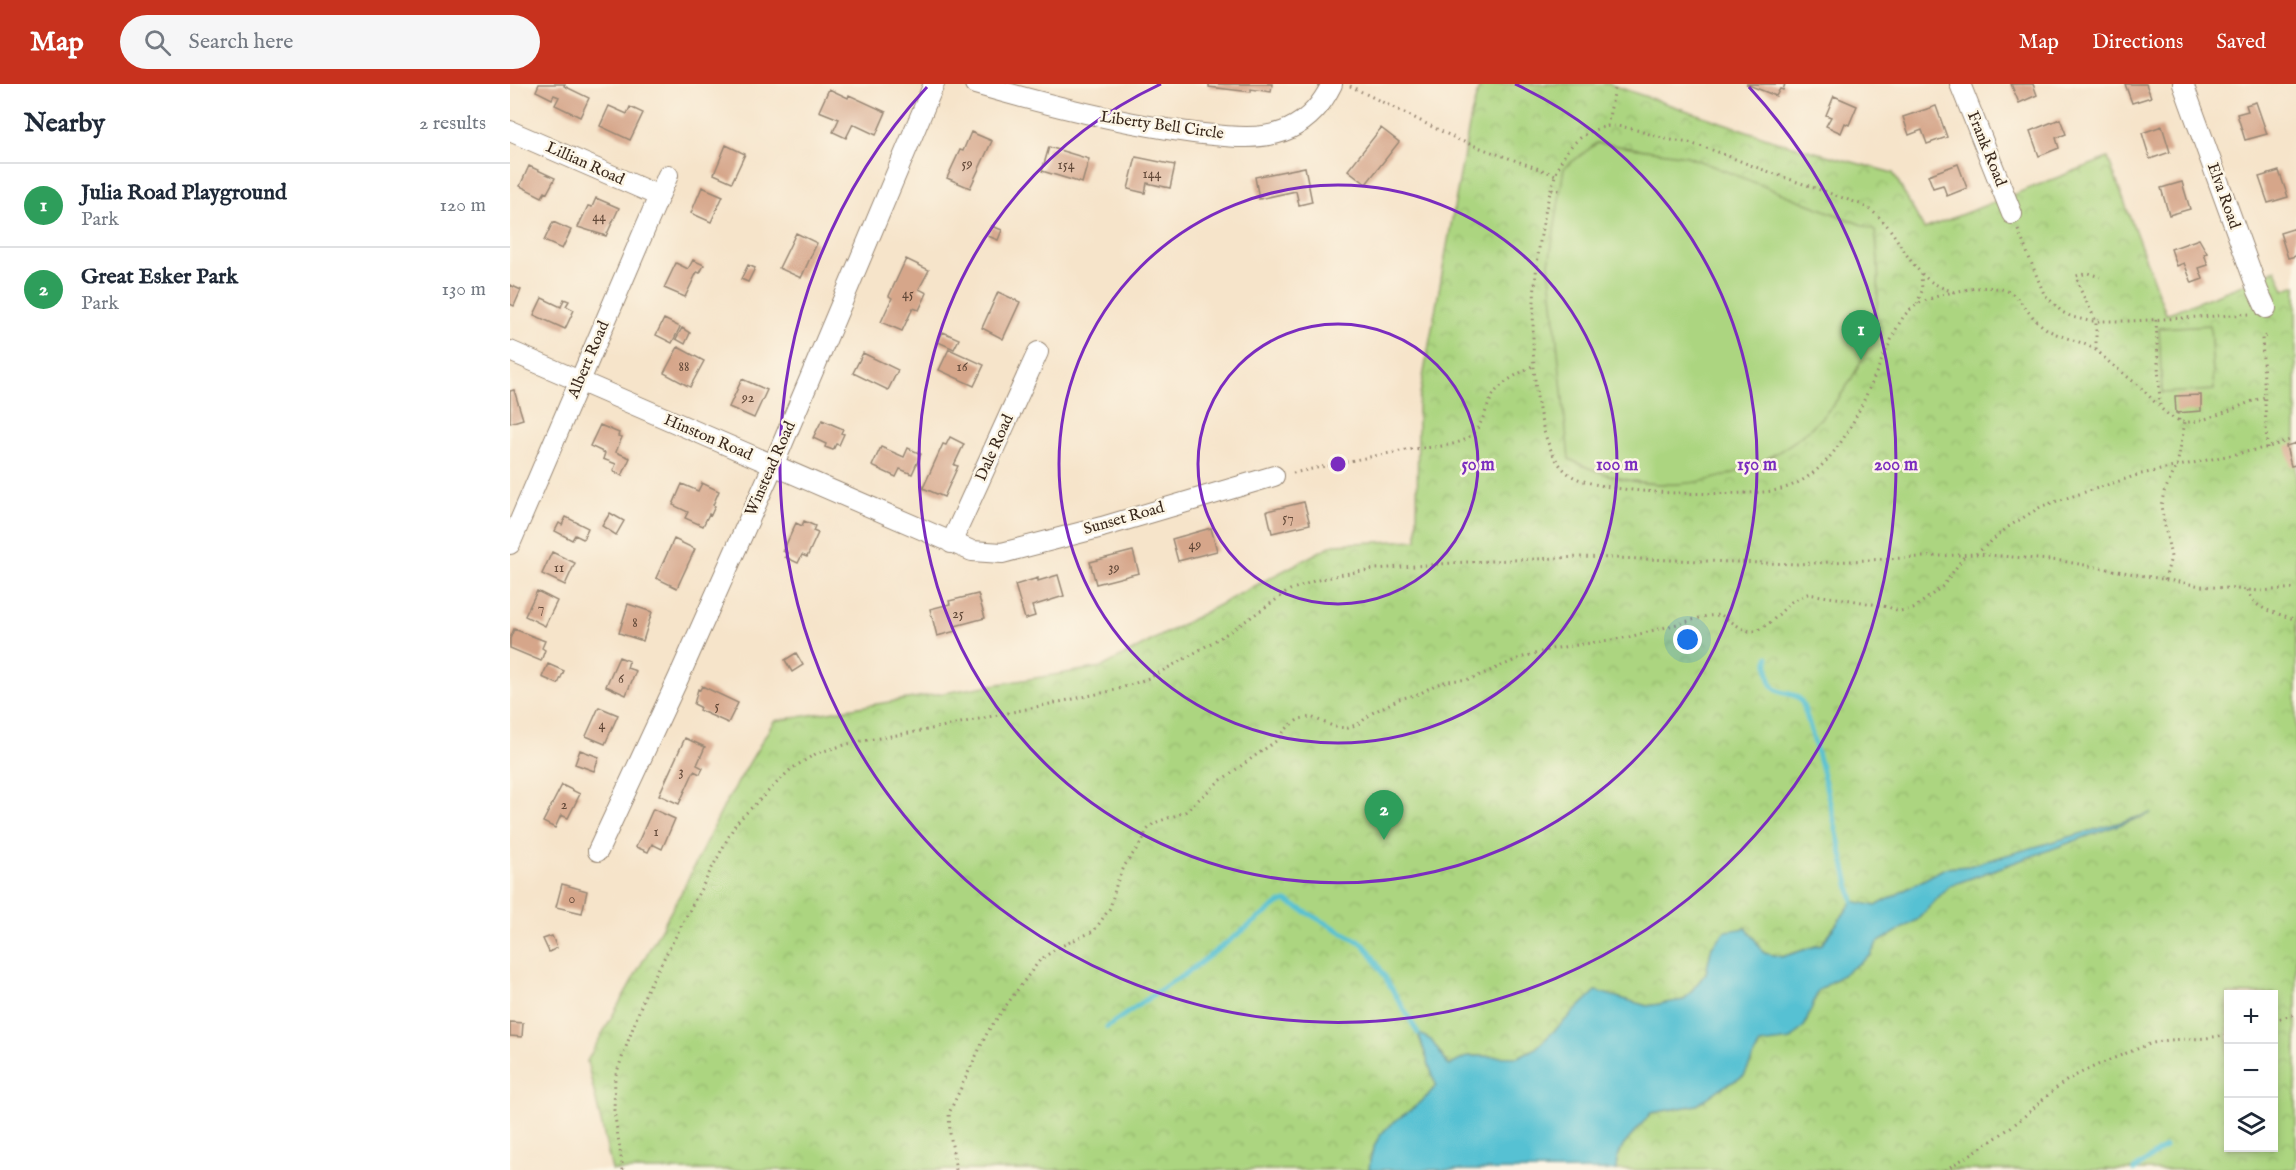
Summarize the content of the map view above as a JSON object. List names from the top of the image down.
{
  "streets": {
    "street": [
      "Liberty Bell Circle",
      "Frank Road",
      "Lillian Road",
      "Elva Road",
      "Albert Road",
      "Hinston Road",
      "Dale Road",
      "Winstead Road",
      "Sunset Road"
    ]
  },
  "crossings": [
    ["Lillian Road", "Albert Road"],
    ["Albert Road", "Hinston Road"],
    ["Hinston Road", "Dale Road"],
    ["Hinston Road", "Winstead Road"],
    ["Hinston Road", "Sunset Road"]
  ],
  "house_numbers": [
    "59",
    "154",
    "144",
    "44",
    "45",
    "88",
    "16",
    "92",
    "57",
    "49",
    "11",
    "39",
    "7",
    "25",
    "8",
    "6",
    "5",
    "4",
    "3",
    "2",
    "1",
    "0"
  ],
  "page": {
    "header": "Map",
    "search": "Search here",
    "nav": ["Map", "Directions", "Saved"],
    "heading": ["Nearby", "2 results"],
    "list": [
      {
        "mark": "1",
        "name": "Julia Road Playground",
        "note": "Park",
        "value": "120 m"
      },
      {
        "mark": "2",
        "name": "Great Esker Park",
        "note": "Park",
        "value": "130 m"
      }
    ],
    "pins": ["1", "2"],
    "map_buttons": ["+", "−"]
  },
  "rings": [
    "50 m",
    "100 m",
    "150 m",
    "200 m"
  ]
}
